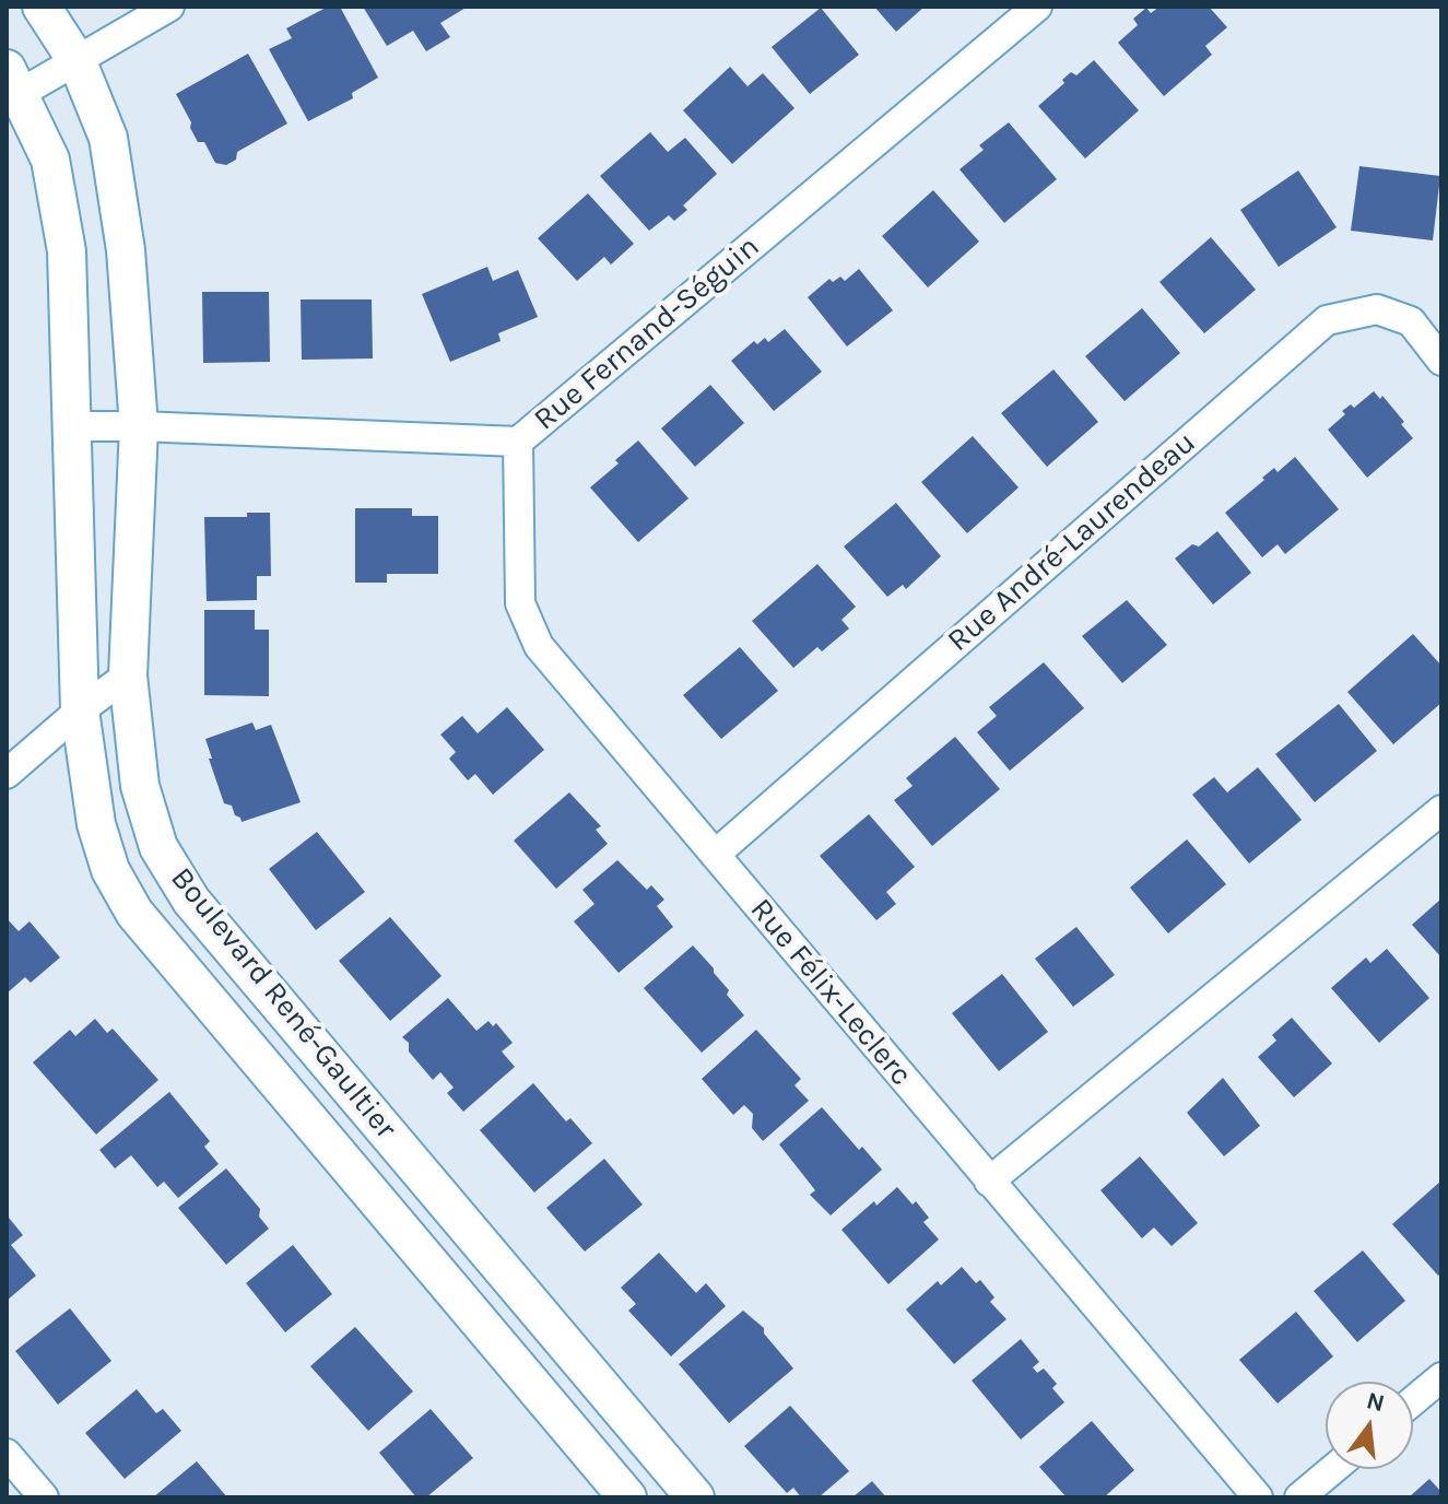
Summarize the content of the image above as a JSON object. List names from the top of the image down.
{
  "streets": {
    "street": [
      "Rue Fernand-Séguin",
      "Rue André-Laurendeau",
      "Rue Félix-Leclerc",
      "Boulevard René-Gaultier"
    ]
  },
  "crossings": [
    ["Rue Fernand-Séguin", "Rue Félix-Leclerc"],
    ["Rue Fernand-Séguin", "Boulevard René-Gaultier"],
    ["Rue André-Laurendeau", "Rue Félix-Leclerc"]
  ],
  "north": "top"
}
